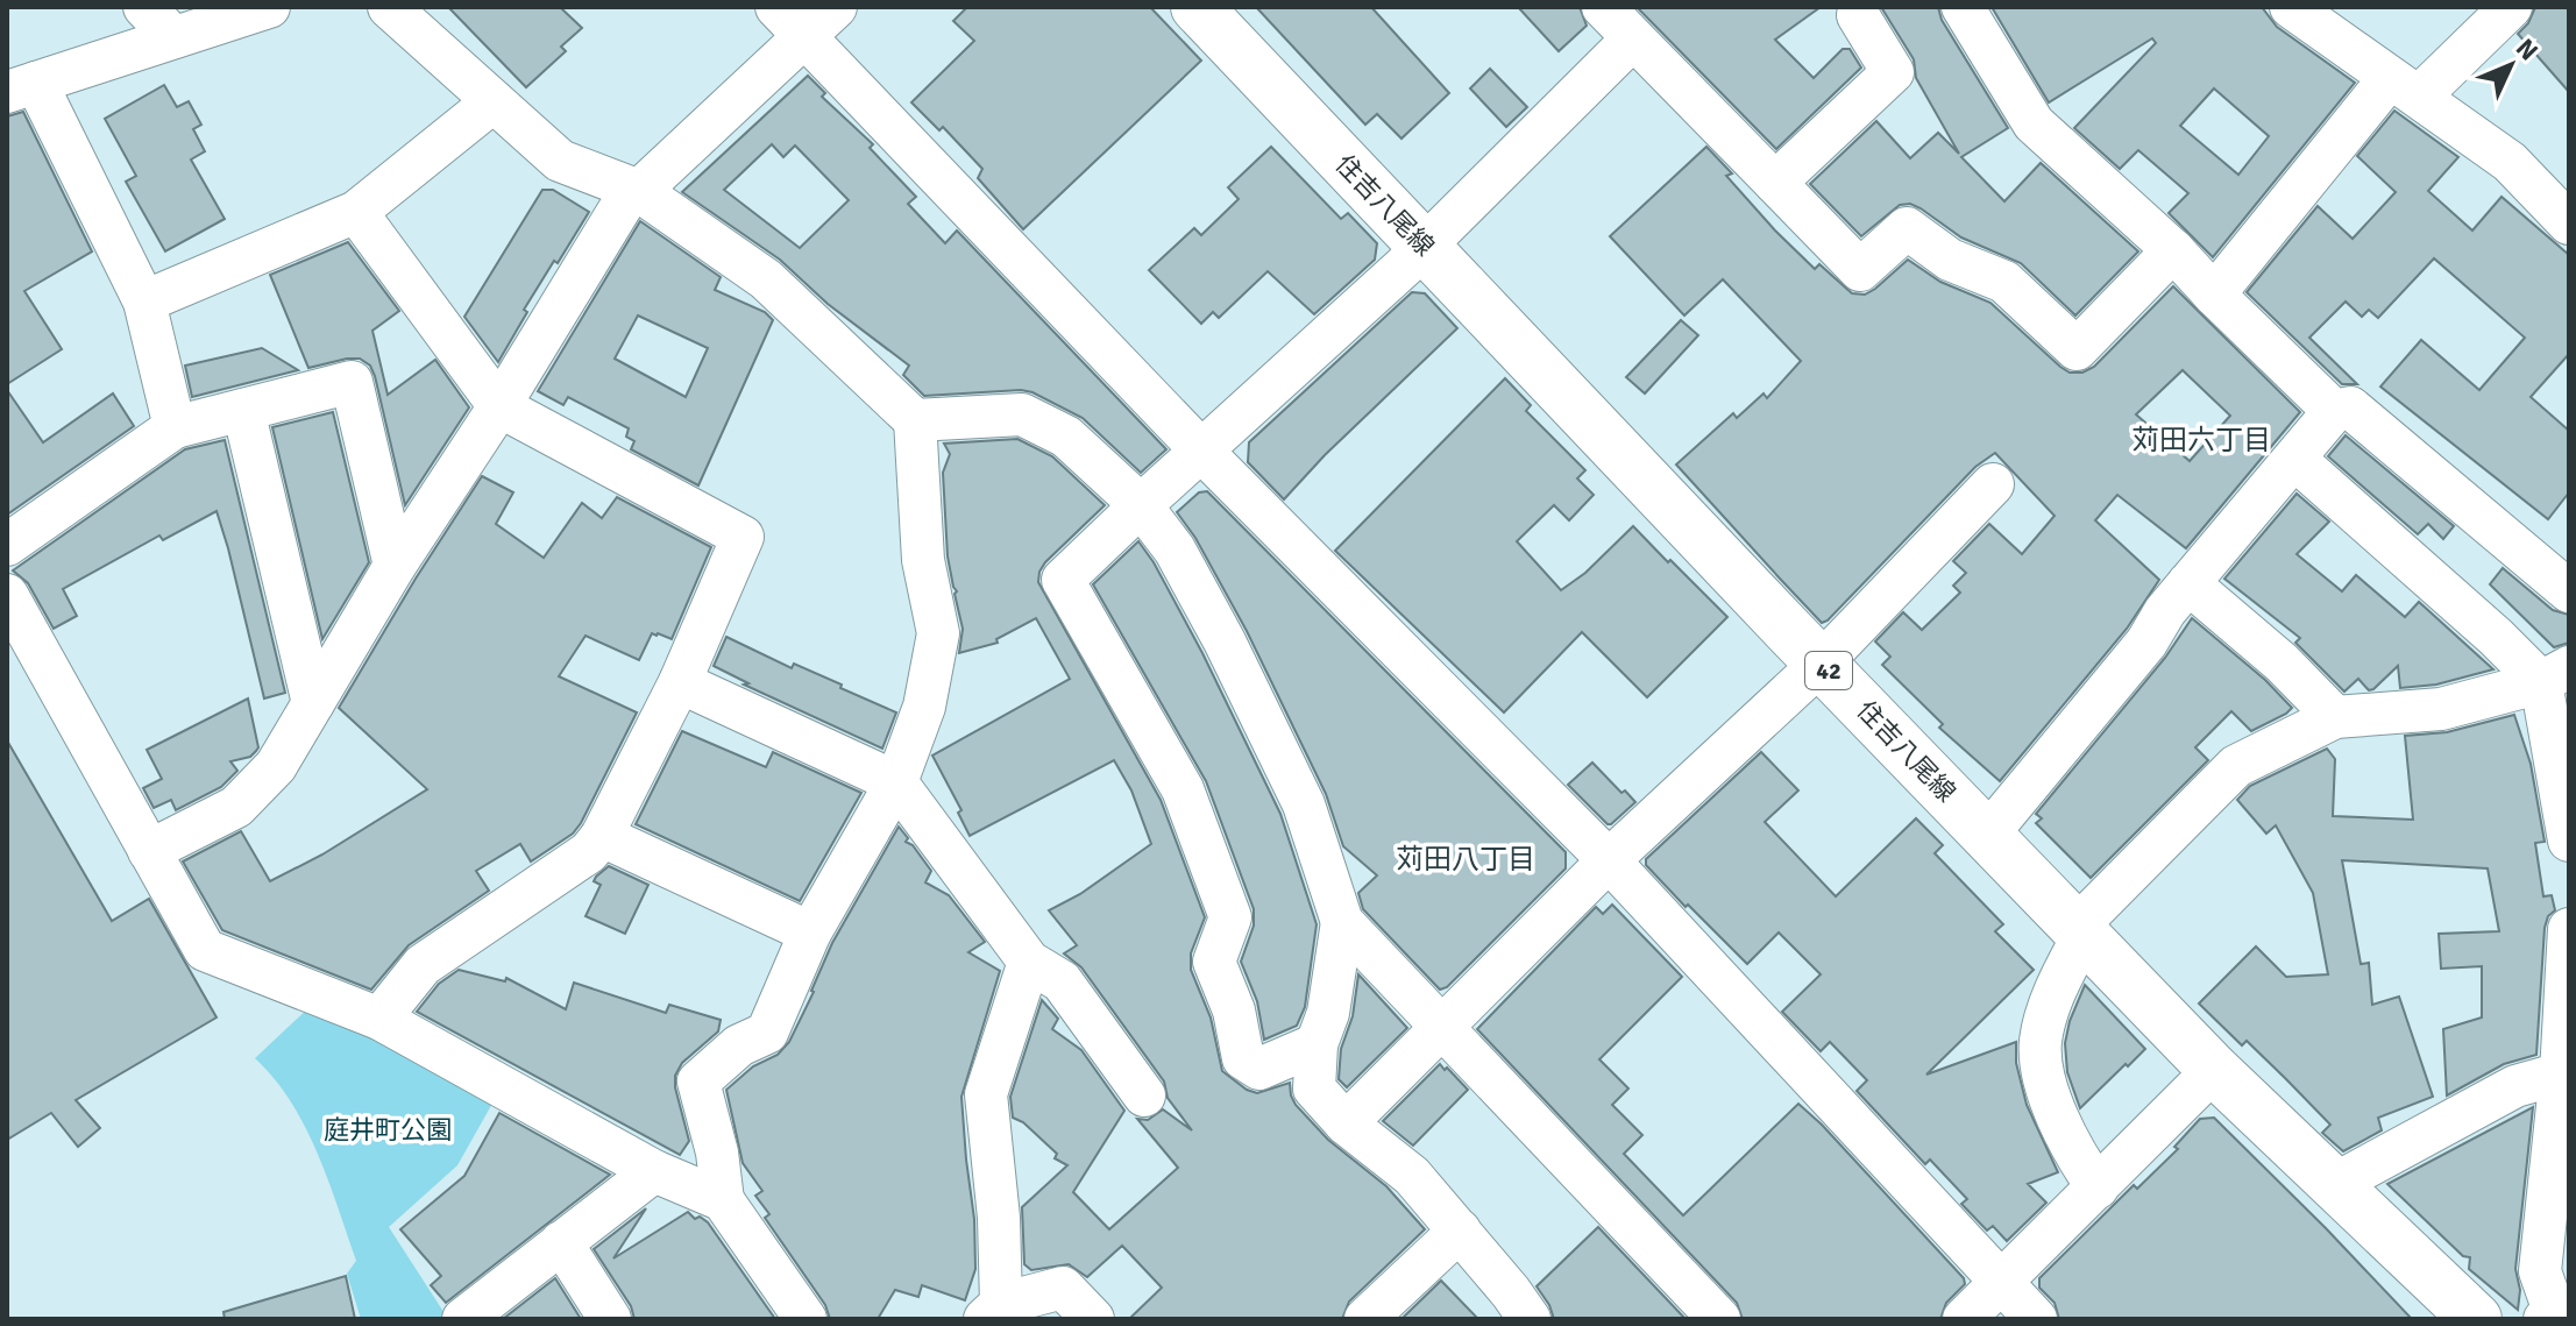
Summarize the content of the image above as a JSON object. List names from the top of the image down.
{
  "streets": {
    "main road": ["住吉八尾線", "42"]
  },
  "districts": ["苅田六丁目", "苅田八丁目"],
  "parks": ["庭井町公園"],
  "north": "top right"
}
